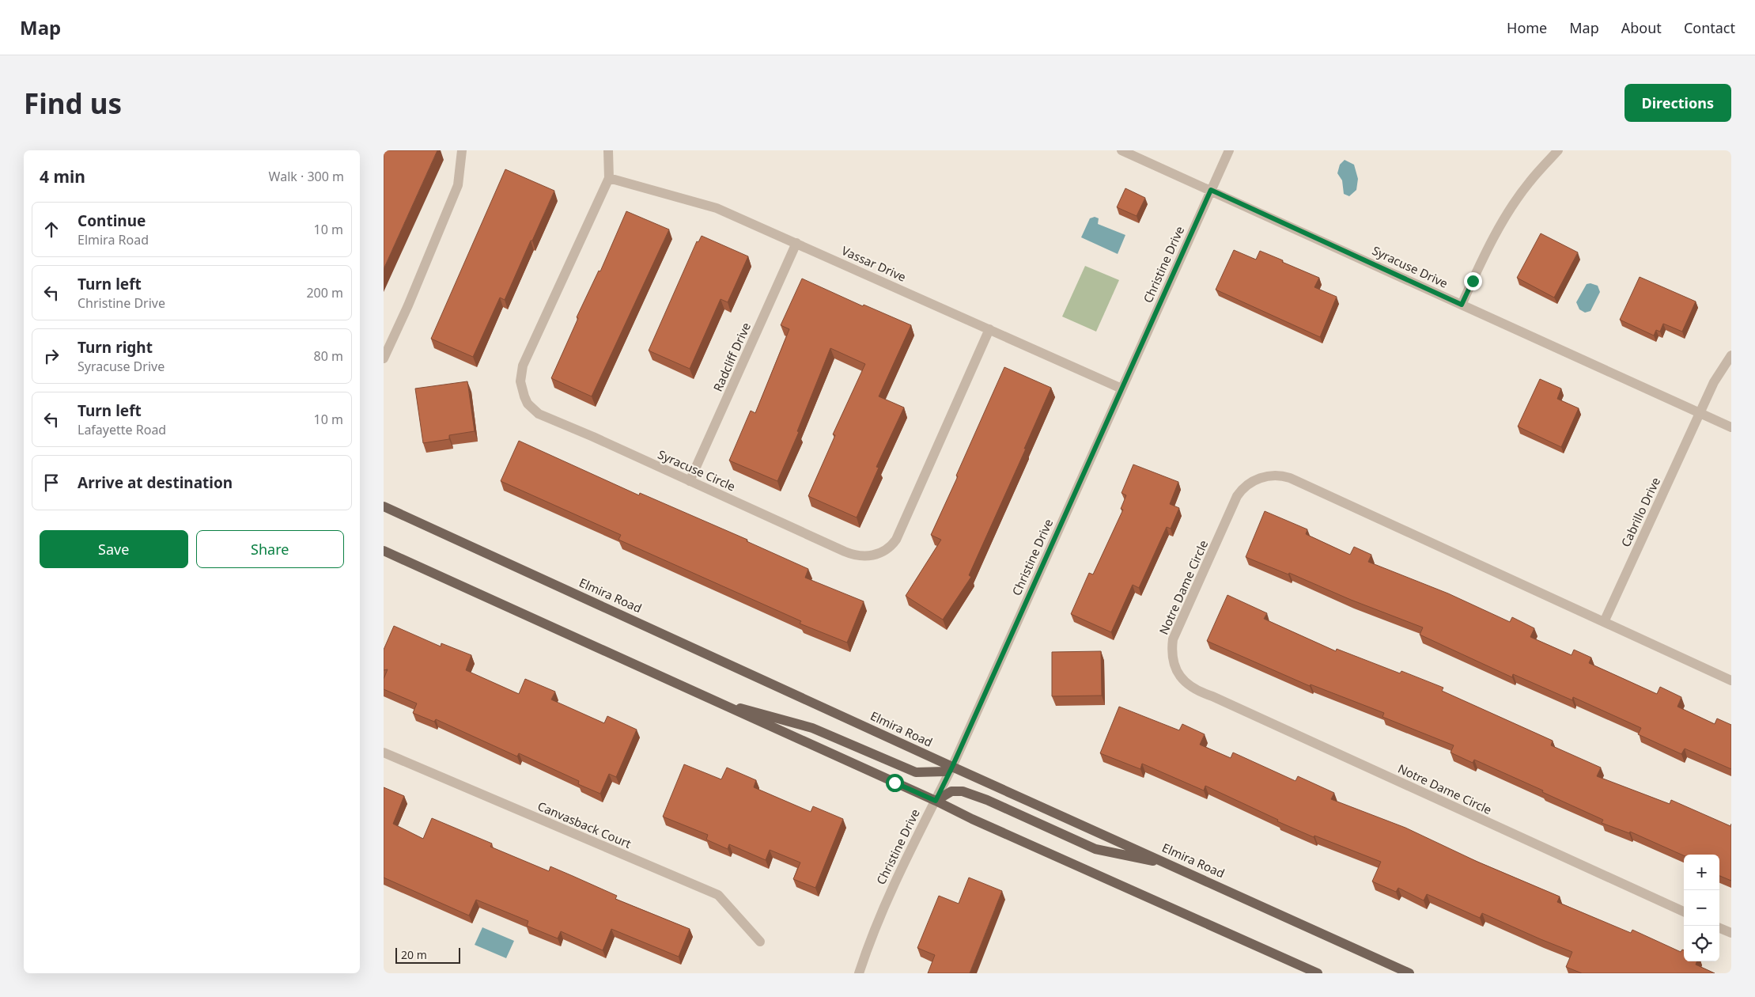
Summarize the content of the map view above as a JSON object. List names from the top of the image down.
{
  "streets": {
    "main road": ["Elmira Road"],
    "street": [
      "Vassar Drive",
      "Christine Drive",
      "Syracuse Drive",
      "Radcliff Drive",
      "Syracuse Circle",
      "Cabrillo Drive",
      "Notre Dame Circle",
      "Canvasback Court"
    ]
  },
  "crossings": [
    ["Vassar Drive", "Christine Drive"],
    ["Vassar Drive", "Radcliff Drive"],
    ["Vassar Drive", "Syracuse Circle"],
    ["Christine Drive", "Syracuse Drive"],
    ["Christine Drive", "Elmira Road"],
    ["Syracuse Drive", "Cabrillo Drive"],
    ["Radcliff Drive", "Syracuse Circle"],
    ["Cabrillo Drive", "Notre Dame Circle"]
  ],
  "scale_bar": "20 m",
  "page": {
    "header": "Map",
    "nav": [
      "Home",
      "Map",
      "About",
      "Contact"
    ],
    "buttons": [
      "Directions",
      ["Save", "Share"]
    ],
    "title": "Find us",
    "heading": ["4 min", "Walk · 300 m"],
    "list": [
      ["Continue", "Elmira Road", "10 m"],
      ["Turn left", "Christine Drive", "200 m"],
      ["Turn right", "Syracuse Drive", "80 m"],
      ["Turn left", "Lafayette Road", "10 m"],
      "Arrive at destination"
    ],
    "map_buttons": ["+", "−"],
    "scale": "20 m"
  }
}
